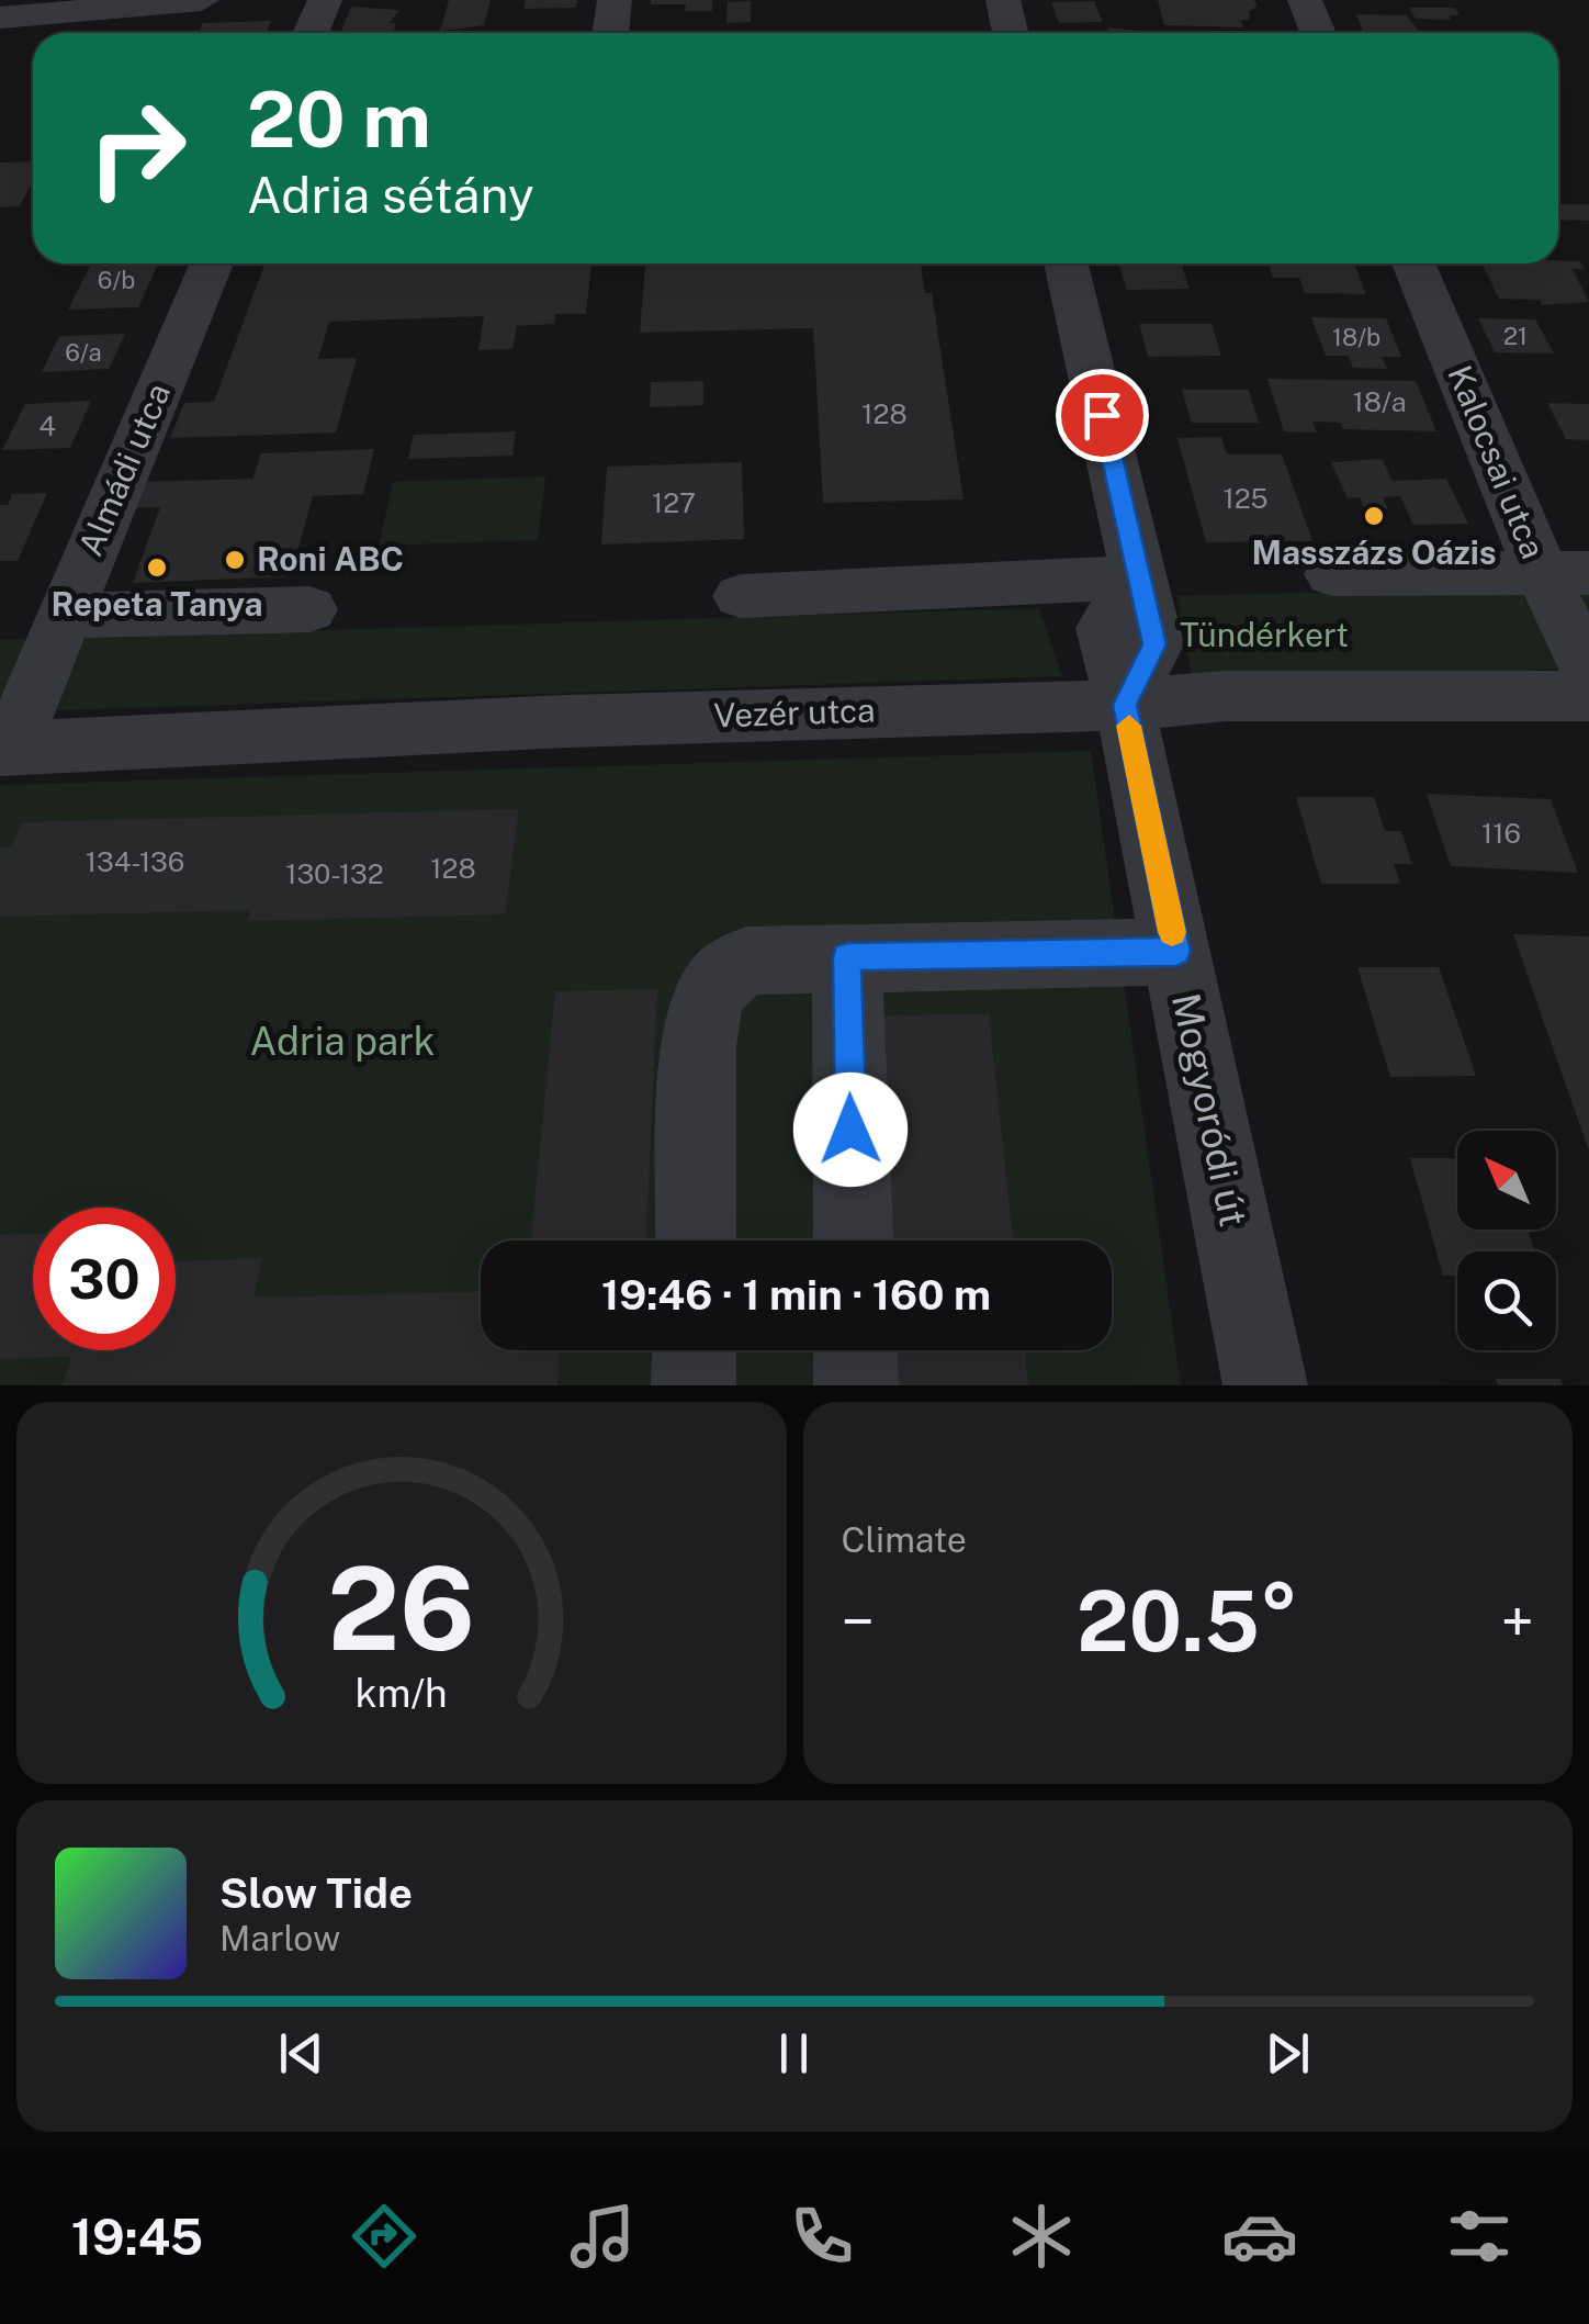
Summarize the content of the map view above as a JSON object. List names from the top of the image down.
{
  "streets": {
    "street": [
      "Kalocsai utca",
      "Almádi utca",
      "Vezér utca",
      "Mogyoródi út"
    ]
  },
  "crossings": [
    ["Almádi utca", "Vezér utca"],
    ["Vezér utca", "Mogyoródi út"]
  ],
  "parks": ["Tündérkert", "Adria park"],
  "places": ["Masszázs Oázis", "Roni ABC", "Repeta Tanya"],
  "house_numbers": [
    "6/b",
    "21",
    "18/b",
    "6/a",
    "18/a",
    "128",
    "4",
    "125",
    "127",
    "116",
    "134-136",
    "128",
    "130-132"
  ],
  "north": "top left",
  "page": {
    "turn": ["20 m", "Adria sétány"],
    "limit": "30",
    "trip": "19:46 · 1 min · 160 m",
    "tile": "Climate",
    "heat": ["−", "20.5°", "+"],
    "song": ["Slow Tide", "Marlow"],
    "tabs": "19:45",
    "gauge": ["26", "km/h"]
  }
}
